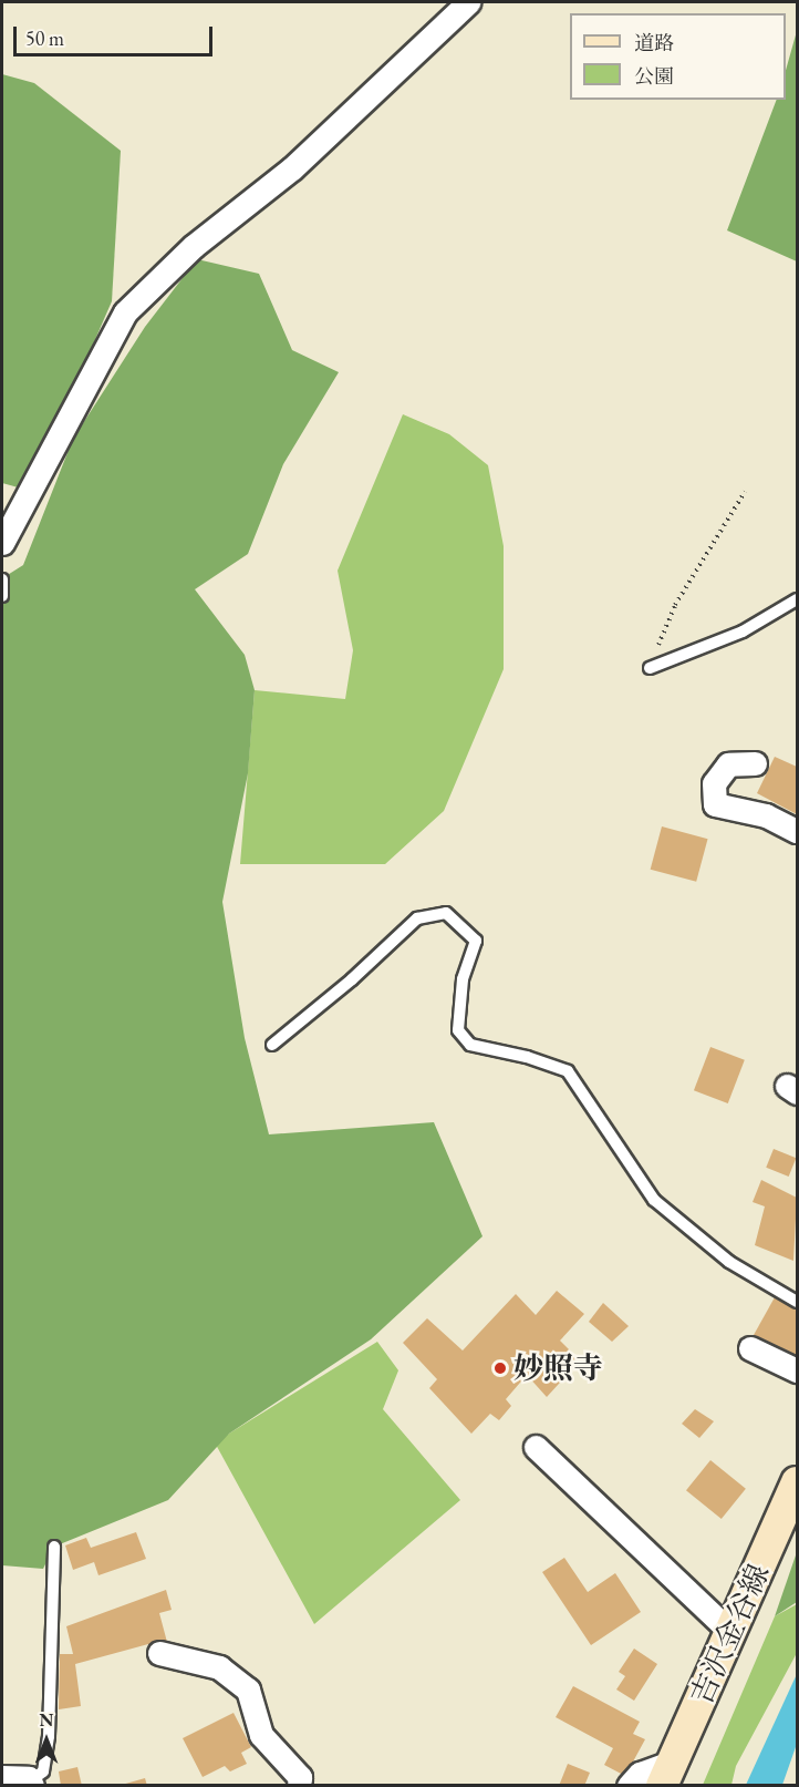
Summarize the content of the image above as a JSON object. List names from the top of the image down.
{
  "streets": {
    "main road": ["吉沢金谷線"]
  },
  "places": ["妙照寺"],
  "legend": ["道路", "公園"],
  "scale_bar": "50 m",
  "north": "top"
}
